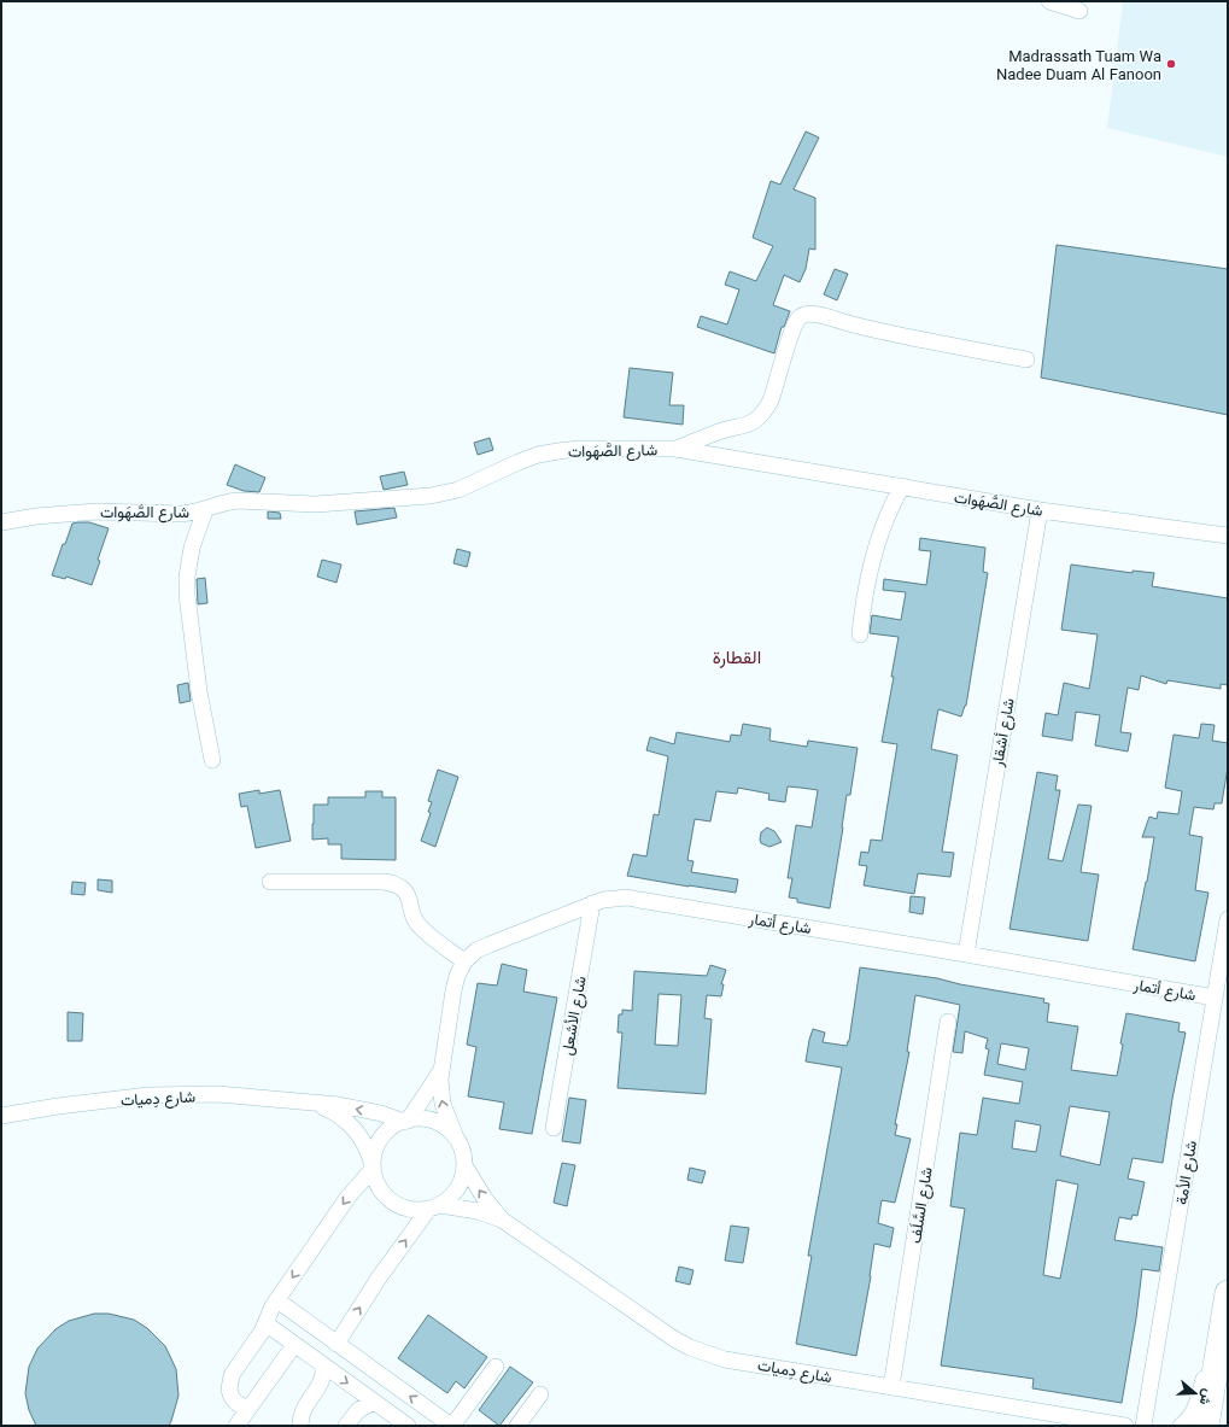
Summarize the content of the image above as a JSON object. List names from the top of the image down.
{
  "streets": {
    "street": [
      "شارع الصَّهَوات",
      "شارع أشقار",
      "شارع أتمار",
      "شارع الأشعل",
      "شارع دِميات",
      "شارع الأمة",
      "شارع السَّلَف"
    ]
  },
  "crossings": [
    ["شارع الصَّهَوات", "شارع أشقار"],
    ["شارع أشقار", "شارع أتمار"],
    ["شارع أتمار", "شارع الأشعل"],
    ["شارع أتمار", "شارع الأمة"],
    ["شارع دِميات", "شارع السَّلَف"]
  ],
  "districts": ["القطارة"],
  "places": ["Madrassath Tuam Wa Nadee Duam Al Fanoon"],
  "north": "right"
}
